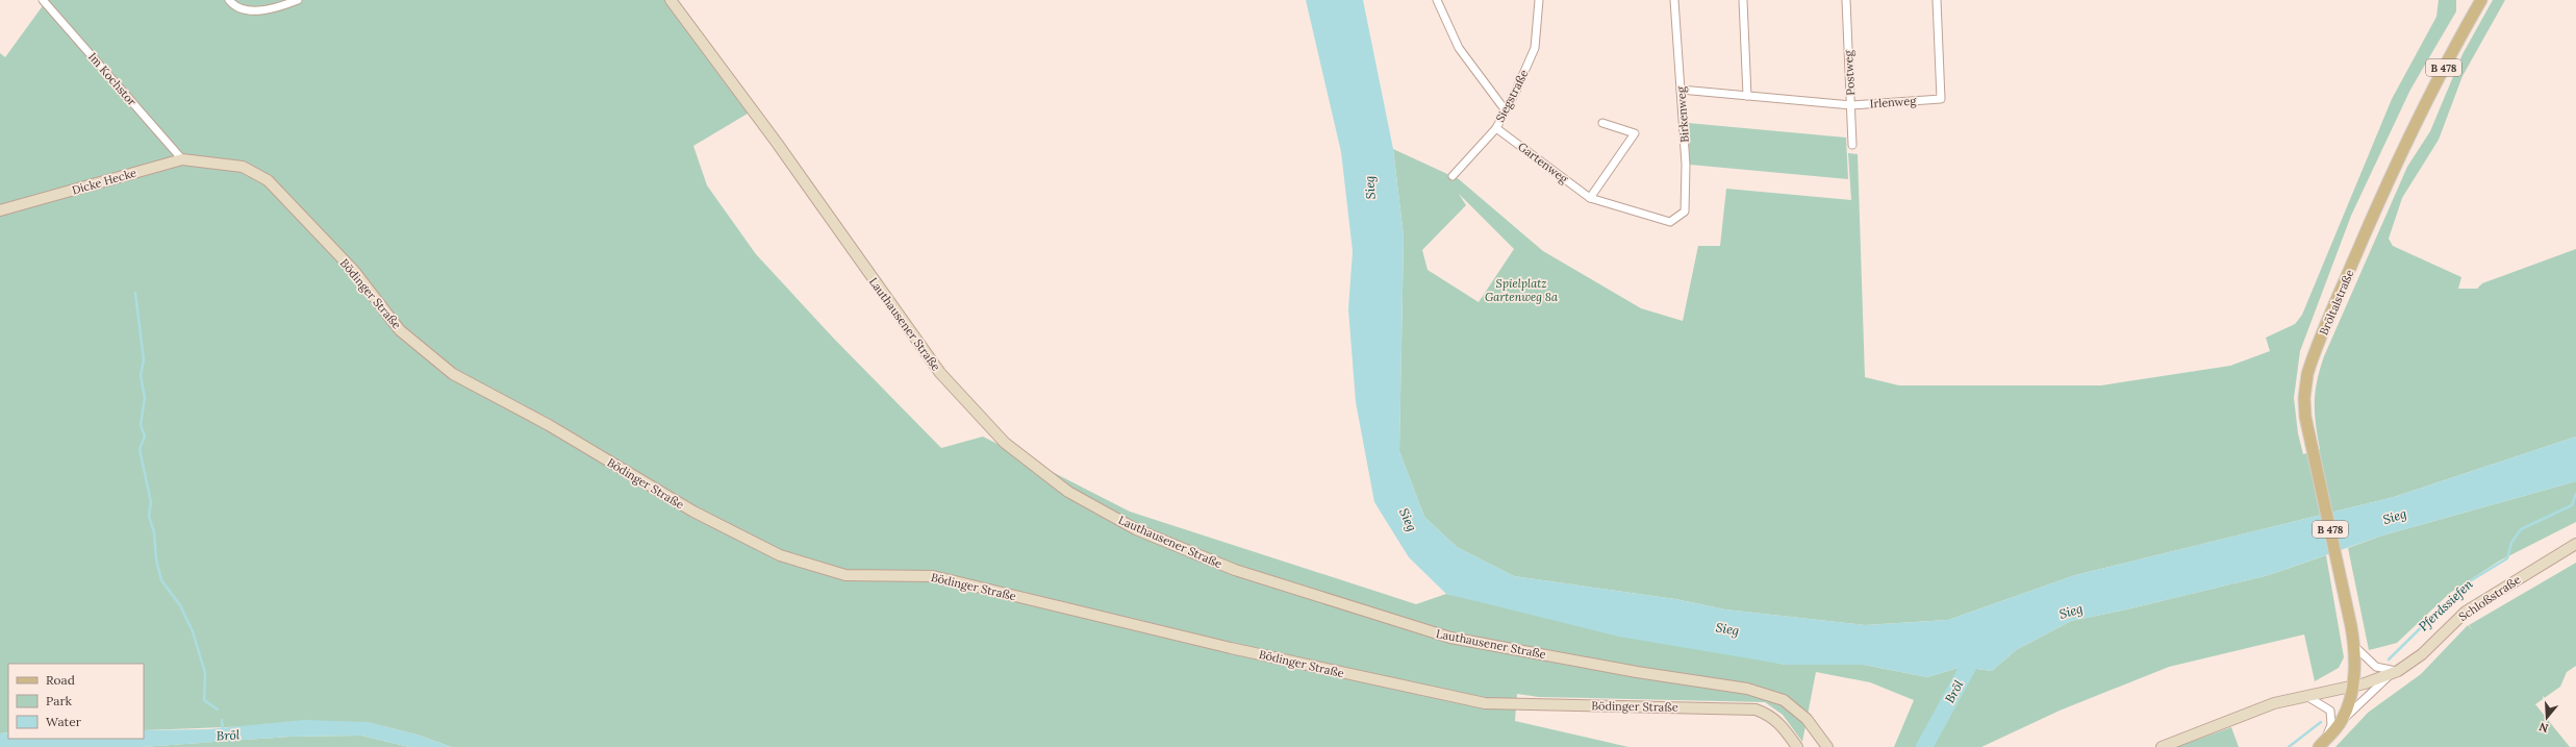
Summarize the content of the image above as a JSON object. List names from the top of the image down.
{
  "streets": {
    "main road": ["B 478", "Bröltalstraße"],
    "street": [
      "Postweg",
      "Im Kochstor",
      "Siegstraße",
      "Irlenweg",
      "Birkenweg",
      "Gartenweg",
      "Dicke Hecke",
      "Bödinger Straße",
      "Lauthausener Straße",
      "Schloßstraße"
    ]
  },
  "crossings": [
    ["B 478", "Bröltalstraße"],
    ["B 478", "Schloßstraße"],
    ["Postweg", "Irlenweg"],
    ["Im Kochstor", "Dicke Hecke"],
    ["Siegstraße", "Gartenweg"],
    ["Irlenweg", "Birkenweg"],
    ["Birkenweg", "Gartenweg"],
    ["Dicke Hecke", "Bödinger Straße"]
  ],
  "water": ["Sieg", "Pferdssiefen", "Bröl"],
  "parks": ["Spielplatz Gartenweg 8a"],
  "legend": ["Road", "Park", "Water"],
  "north": "bottom"
}
